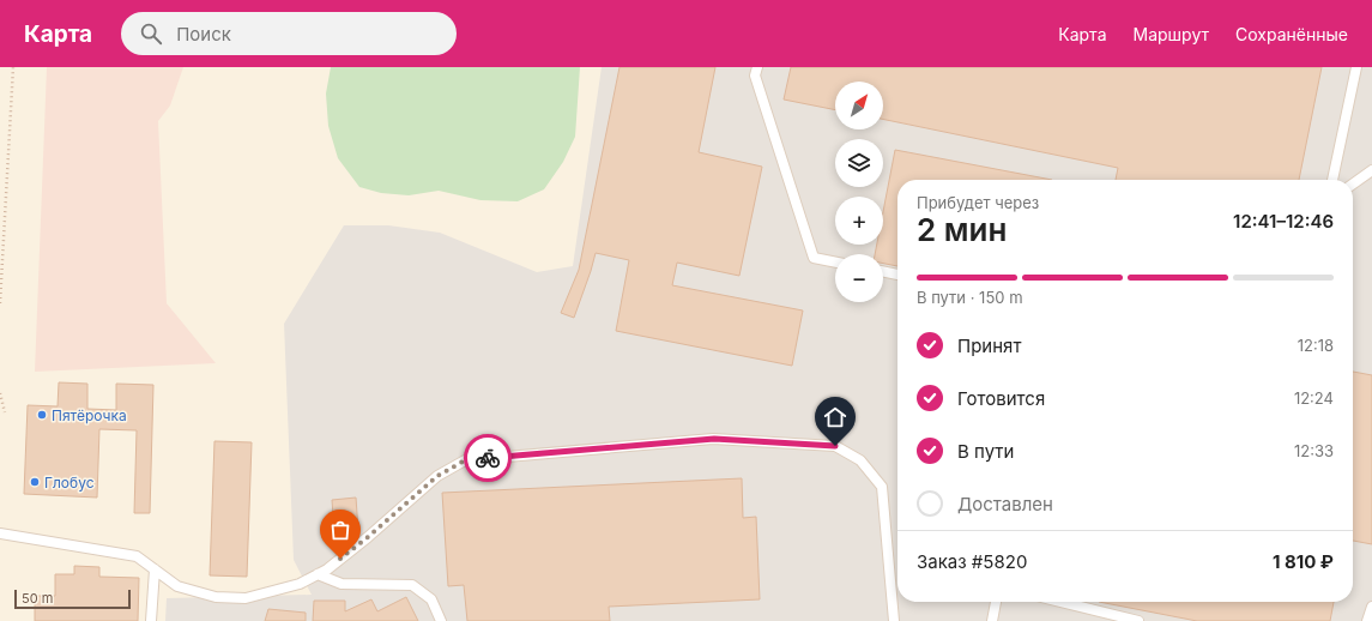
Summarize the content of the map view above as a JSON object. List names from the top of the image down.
{
  "places": ["Пятёрочка", "Глобус"],
  "scale_bar": "50 m",
  "north": "top right",
  "page": {
    "header": "Карта",
    "search": "Поиск",
    "nav": ["Карта", "Маршрут", "Сохранённые"],
    "map_buttons": ["+", "−"],
    "heading": ["2 мин", "Прибудет через", "12:41–12:46"],
    "panel": ["Заказ #5820", "1 810 ₽"],
    "bar": "В пути · 150 m",
    "list": [
      ["Принят", "12:18"],
      ["Готовится", "12:24"],
      ["В пути", "12:33"],
      "Доставлен"
    ],
    "scale": "50 m"
  }
}
